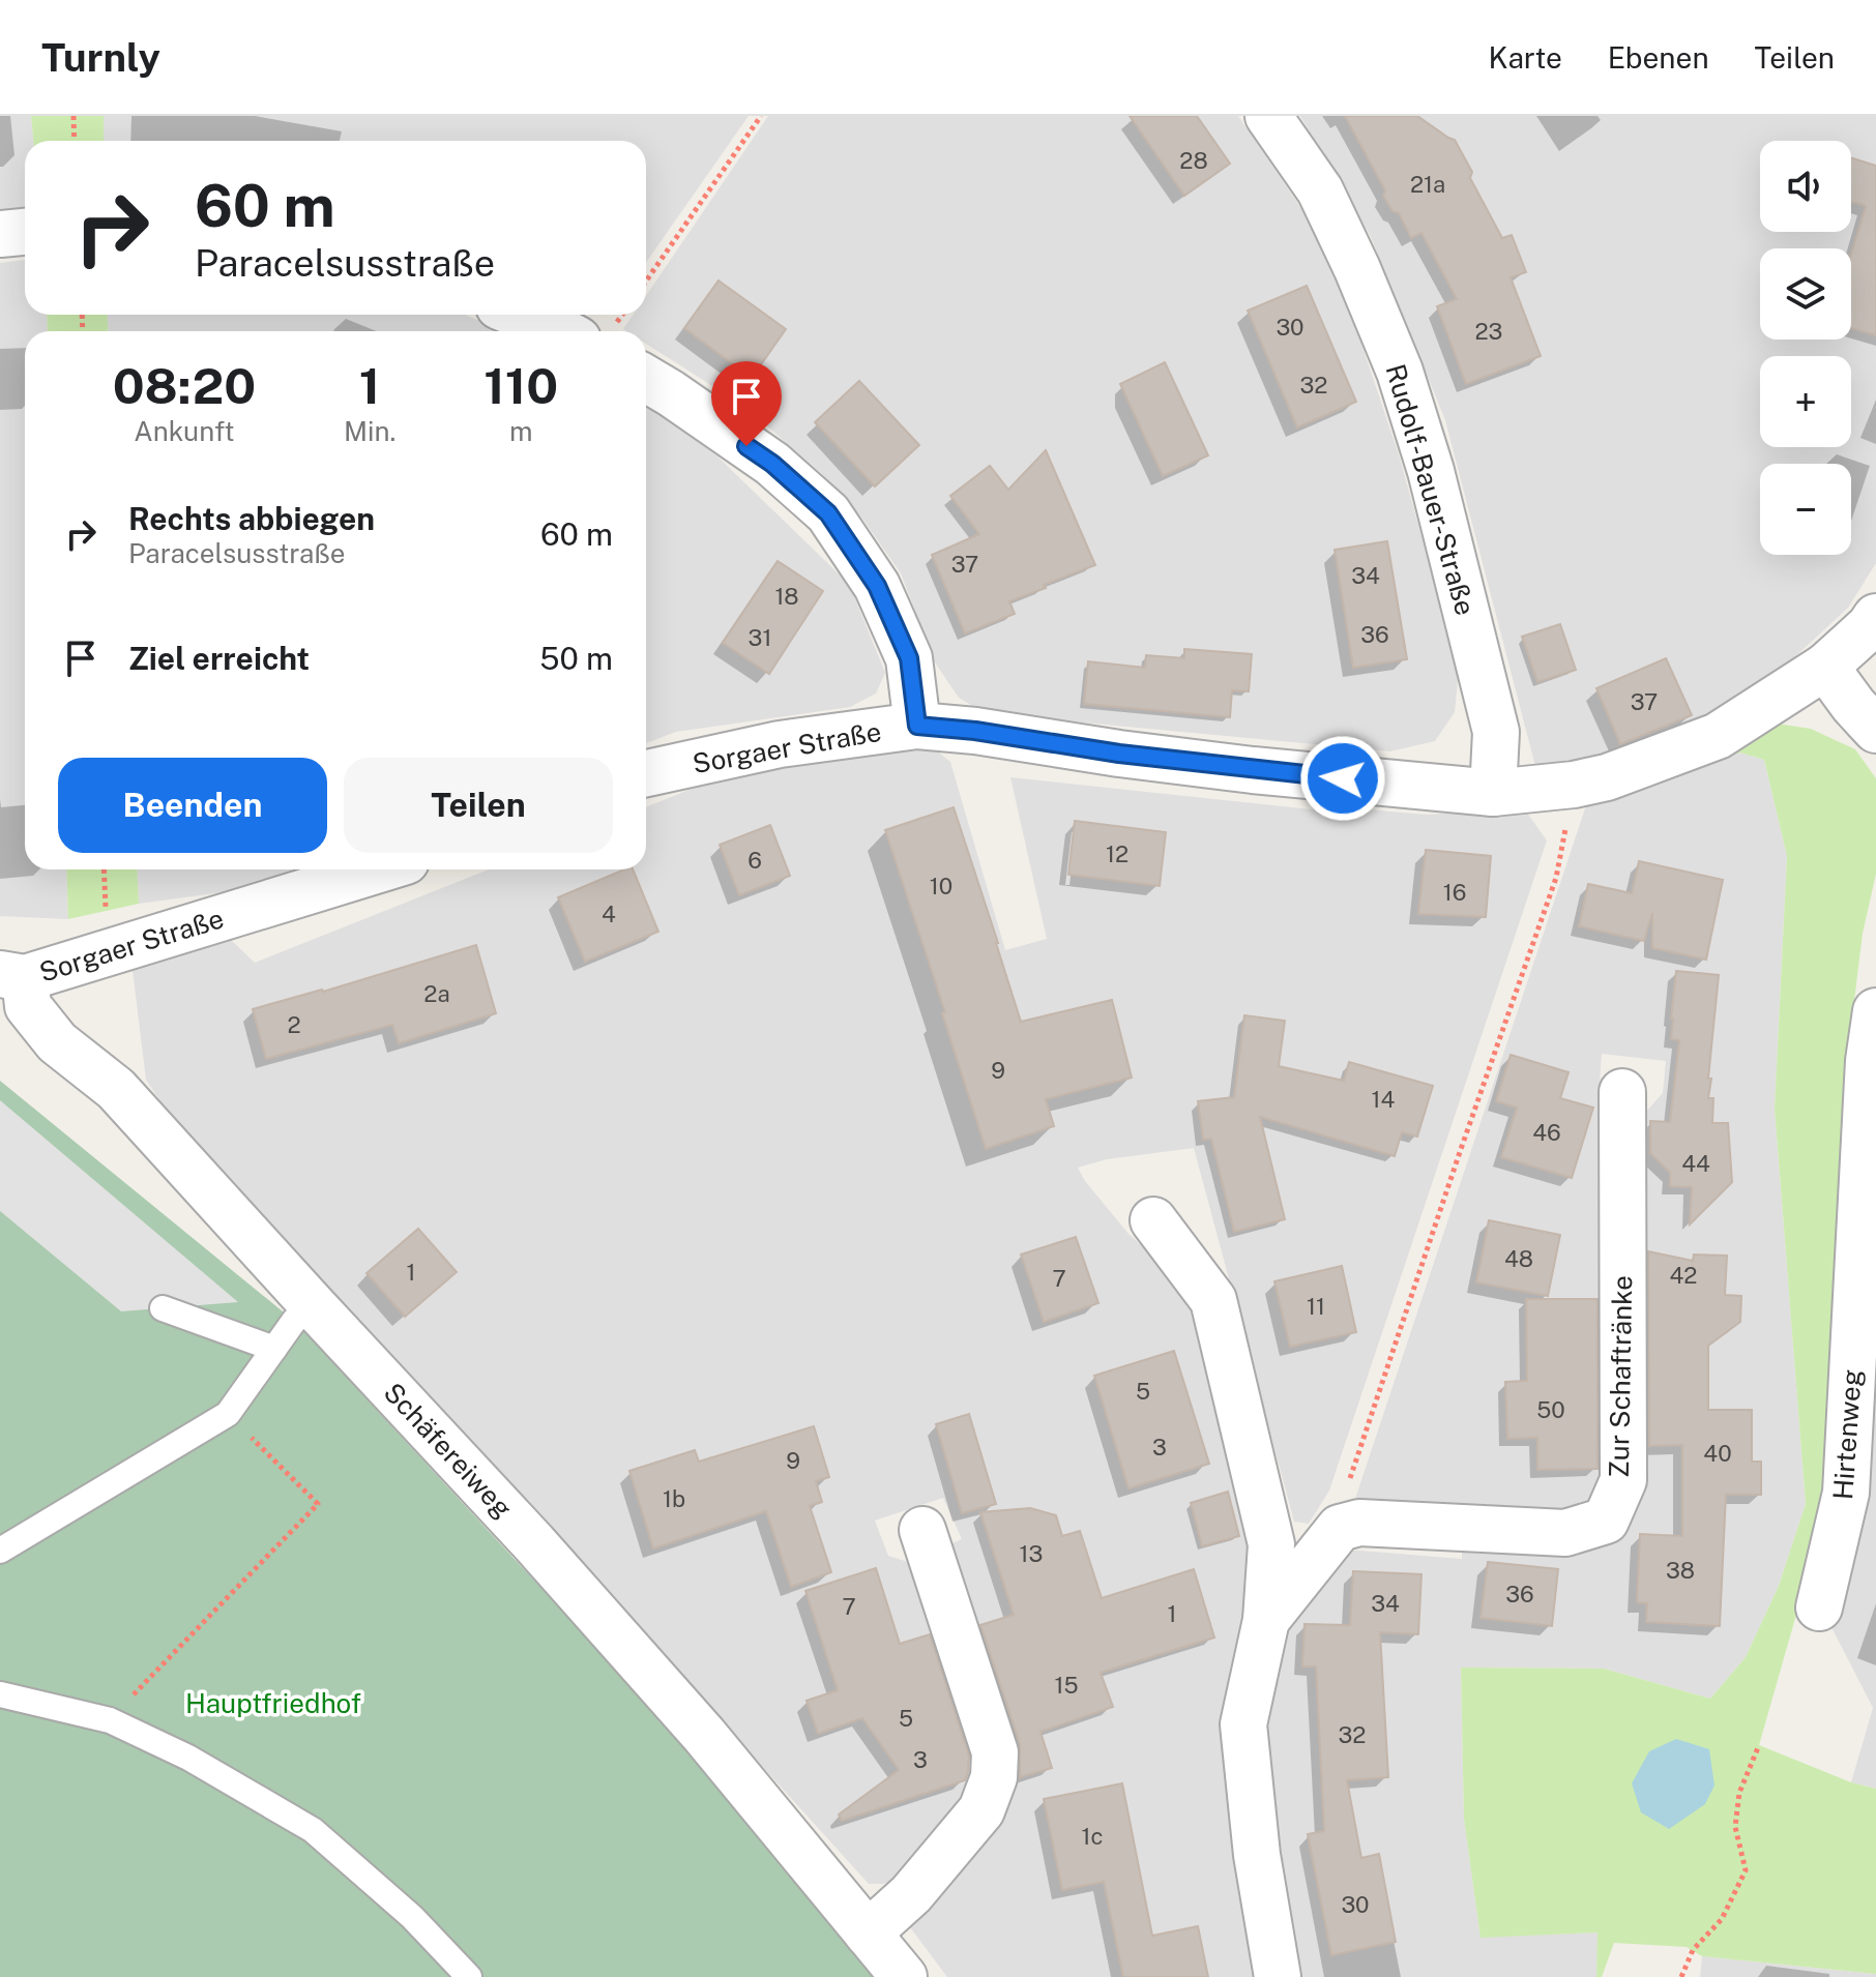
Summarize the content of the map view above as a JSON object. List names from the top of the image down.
{
  "streets": {
    "street": [
      "Rudolf-Bauer-Straße",
      "Sorgaer Straße",
      "Zur Schaftränke",
      "Hirtenweg",
      "Schäfereiweg"
    ]
  },
  "crossings": [
    ["Rudolf-Bauer-Straße", "Sorgaer Straße"],
    ["Sorgaer Straße", "Schäfereiweg"]
  ],
  "parks": ["Hauptfriedhof"],
  "house_numbers": [
    "28",
    "21a",
    "30",
    "23",
    "32",
    "37",
    "34",
    "18",
    "36",
    "31",
    "37",
    "12",
    "6",
    "10",
    "16",
    "4",
    "2a",
    "2",
    "9",
    "14",
    "46",
    "44",
    "48",
    "1",
    "42",
    "7",
    "11",
    "5",
    "50",
    "3",
    "40",
    "9",
    "1b",
    "13",
    "38",
    "36",
    "34",
    "7",
    "1",
    "15",
    "5",
    "32",
    "3",
    "1c",
    "30"
  ],
  "page": {
    "header": "Turnly",
    "nav": ["Karte", "Ebenen", "Teilen"],
    "map_buttons": ["+", "−"],
    "turn": ["60 m", "Paracelsusstraße"],
    "eta": [
      "08:20",
      "Ankunft",
      "1",
      "Min.",
      "110",
      "m"
    ],
    "list": [
      {
        "name": "Rechts abbiegen",
        "note": "Paracelsusstraße",
        "value": "60 m"
      },
      {
        "name": "Ziel erreicht",
        "value": "50 m"
      }
    ],
    "buttons": ["Beenden", "Teilen"]
  }
}
